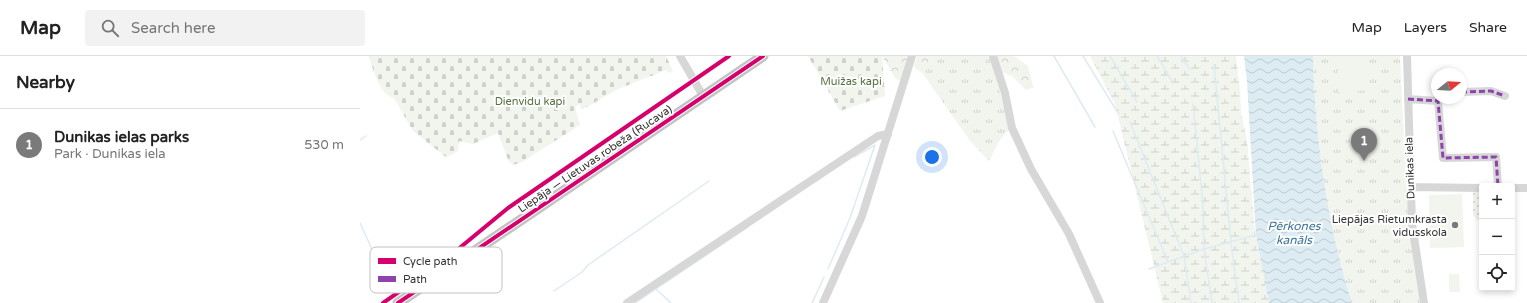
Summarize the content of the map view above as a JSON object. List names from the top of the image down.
{
  "streets": {
    "highway": ["Liepāja — Lietuvas robeža (Rucava)"],
    "street": ["Dunikas iela"]
  },
  "water": ["Pērkones kanāls"],
  "parks": ["Muižas kapi", "Dienvidu kapi"],
  "places": ["Liepājas Rietumkrasta vidusskola"],
  "legend": ["Cycle path", "Path"],
  "north": "right",
  "page": {
    "header": "Map",
    "search": "Search here",
    "nav": ["Map", "Layers", "Share"],
    "heading": "Nearby",
    "list": [
      {
        "mark": "1",
        "name": "Dunikas ielas parks",
        "note": "Park · Dunikas iela",
        "value": "530 m"
      }
    ],
    "pins": "1",
    "map_buttons": ["+", "−"]
  }
}
